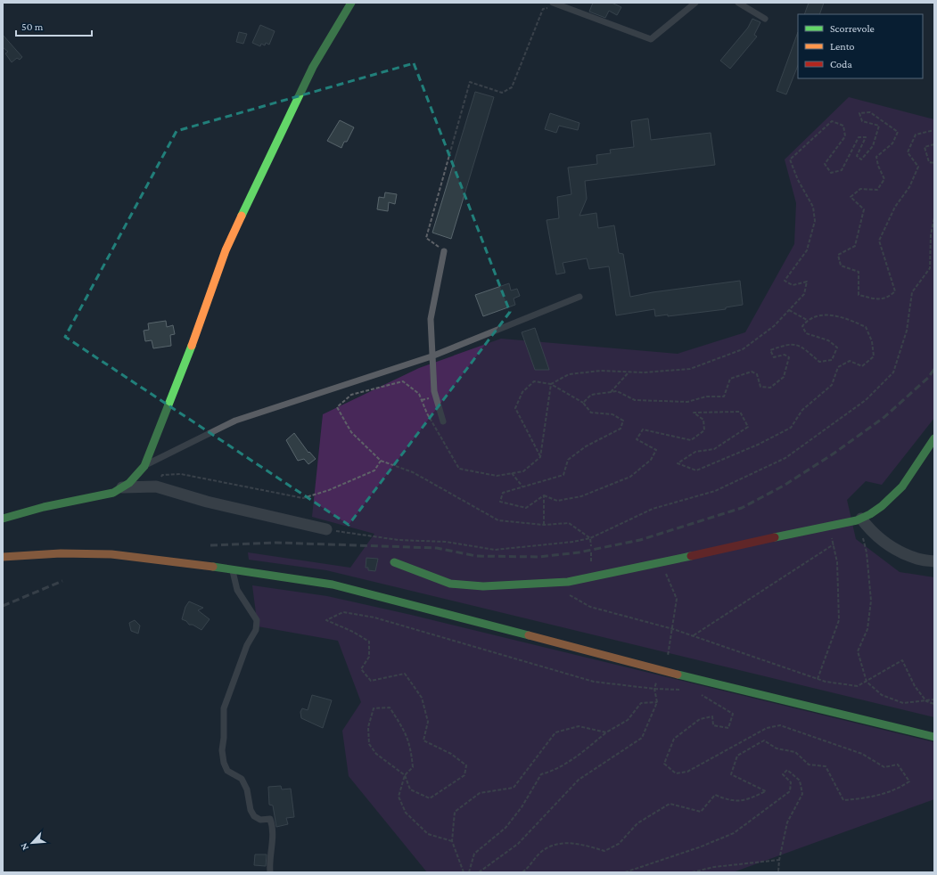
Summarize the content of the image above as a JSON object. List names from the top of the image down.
{
  "legend": ["Scorrevole", "Lento", "Coda"],
  "scale_bar": "50 m",
  "north": "bottom left"
}
